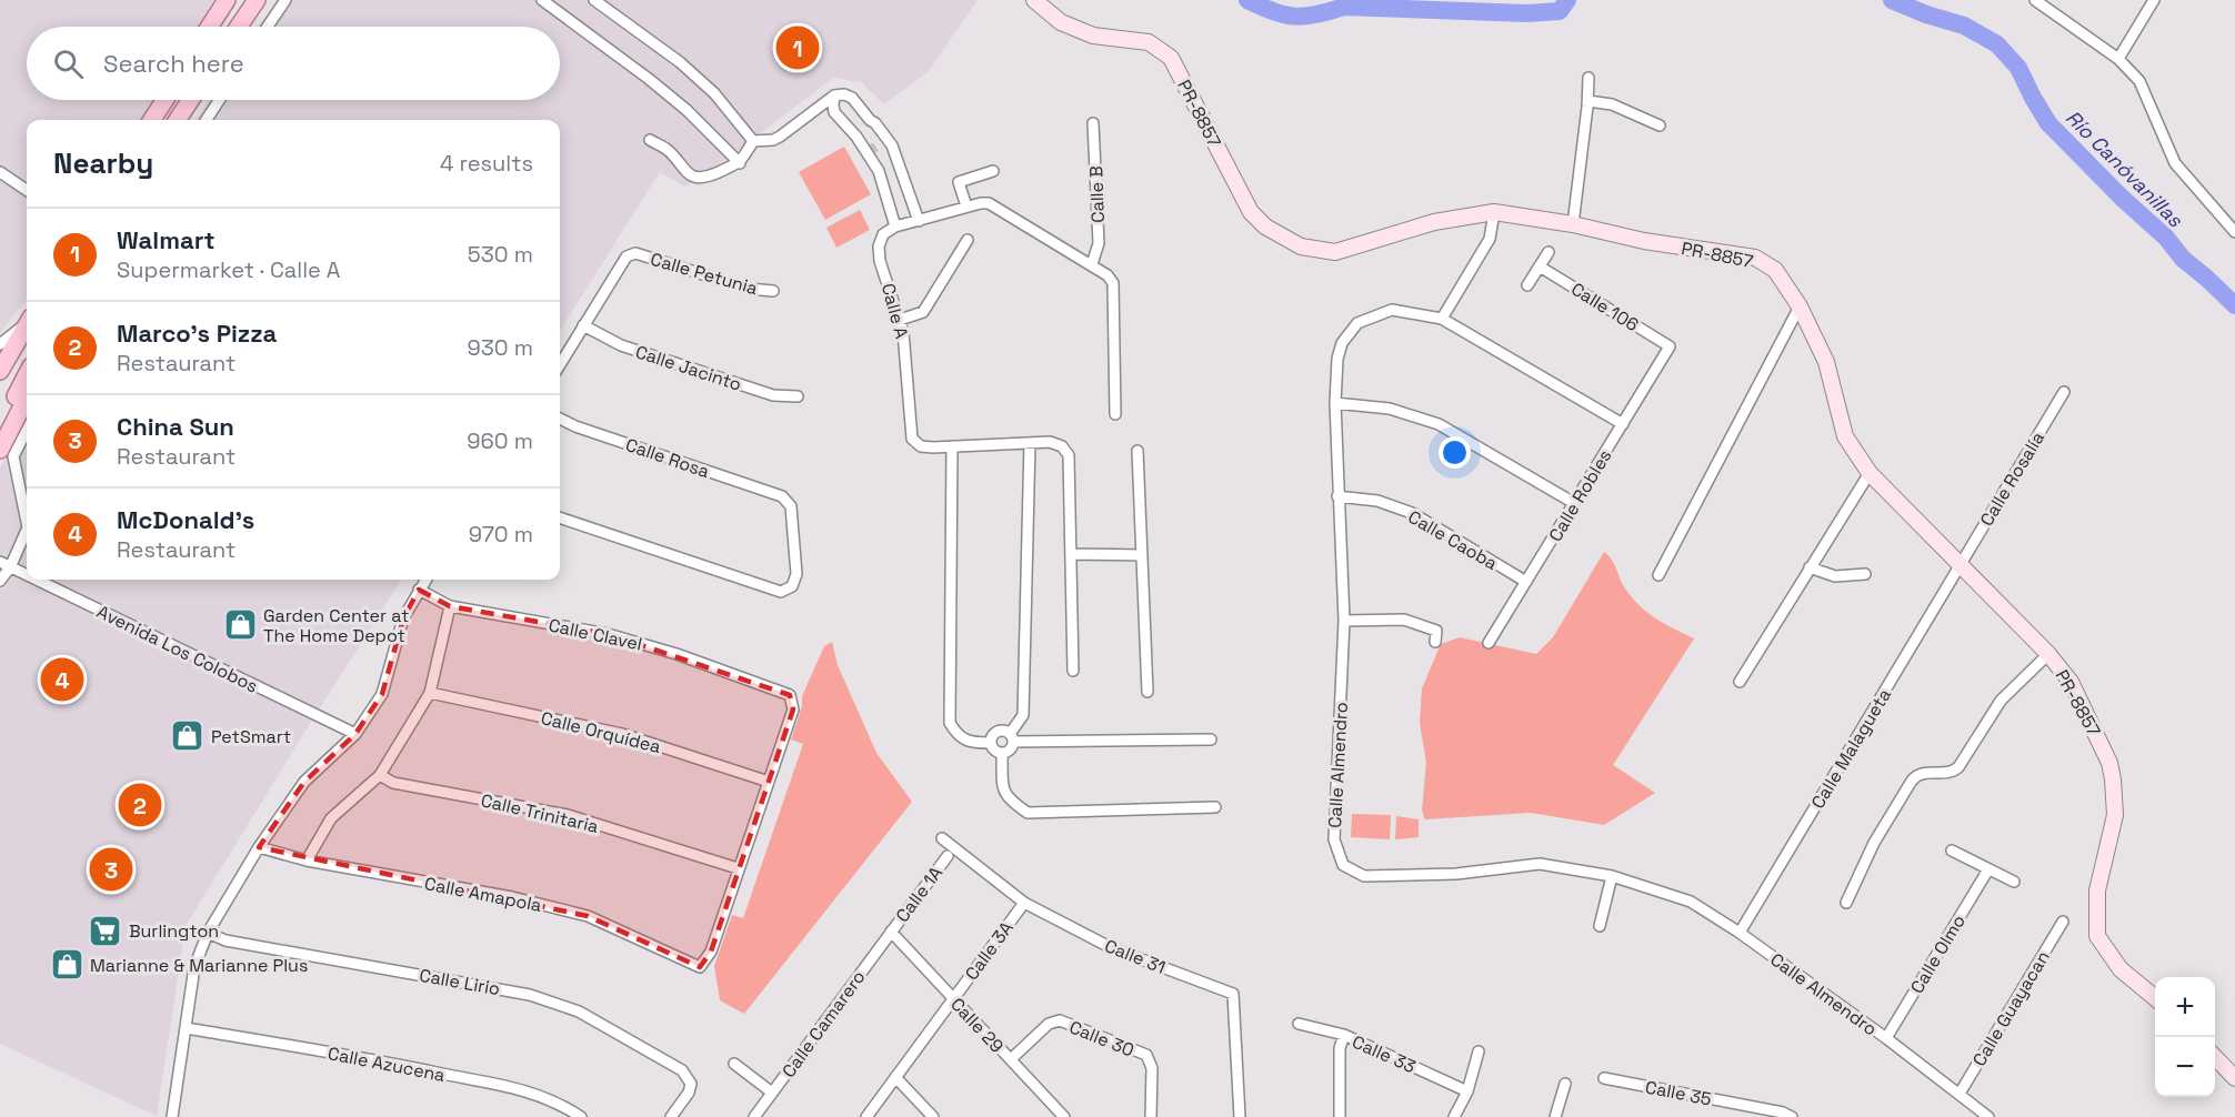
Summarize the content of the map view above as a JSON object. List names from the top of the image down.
{
  "streets": {
    "street": [
      "PR-8857",
      "Calle B",
      "Calle Petunia",
      "Calle 106",
      "Calle A",
      "Calle Jacinto",
      "Calle Rosa",
      "Calle Rosalía",
      "Calle Robles",
      "Calle Caoba",
      "Calle Clavel",
      "Avenida Los Colobos",
      "Calle Orquídea",
      "Calle Malagueta",
      "Calle Almendro",
      "Calle Trinitaria",
      "Calle Amapola",
      "Calle 1A",
      "Calle 3A",
      "Calle Olmo",
      "Calle 31",
      "Calle Lirio",
      "Calle Guayacan",
      "Calle Camarero",
      "Calle 29",
      "Calle 30",
      "Calle 33",
      "Calle Azucena",
      "Calle 35"
    ]
  },
  "crossings": [
    ["PR-8857", "Calle Rosalía"],
    ["PR-8857", "Calle Malagueta"],
    ["Calle Petunia", "Calle Jacinto"],
    ["Calle 106", "Calle Robles"],
    ["Calle Rosalía", "Calle Malagueta"],
    ["Calle Robles", "Calle Caoba"],
    ["Calle Robles", "Calle Almendro"],
    ["Calle Caoba", "Calle Almendro"],
    ["Calle Clavel", "Calle Orquídea"],
    ["Calle Malagueta", "Calle Almendro"],
    ["Calle Almendro", "Calle Olmo"],
    ["Calle Almendro", "Calle Guayacan"],
    ["Calle Trinitaria", "Calle Amapola"],
    ["Calle 1A", "Calle Camarero"],
    ["Calle 1A", "Calle 29"],
    ["Calle 3A", "Calle 31"],
    ["Calle 3A", "Calle 29"],
    ["Calle Camarero", "Calle 29"],
    ["Calle 29", "Calle 30"]
  ],
  "water": ["Río Canóvanillas"],
  "places": {
    "shop": ["Garden Center at The Home Depot", "PetSmart", "Marianne & Marianne Plus"],
    "supermarket": ["Burlington"]
  },
  "page": {
    "pins": [
      "1",
      "4",
      "2",
      "3"
    ],
    "search": "Search here",
    "heading": ["Nearby", "4 results"],
    "list": [
      {
        "mark": "1",
        "name": "Walmart",
        "note": "Supermarket · Calle A",
        "value": "530 m"
      },
      {
        "mark": "2",
        "name": "Marco's Pizza",
        "note": "Restaurant",
        "value": "930 m"
      },
      {
        "mark": "3",
        "name": "China Sun",
        "note": "Restaurant",
        "value": "960 m"
      },
      {
        "mark": "4",
        "name": "McDonald's",
        "note": "Restaurant",
        "value": "970 m"
      }
    ],
    "map_buttons": ["+", "−"]
  }
}
